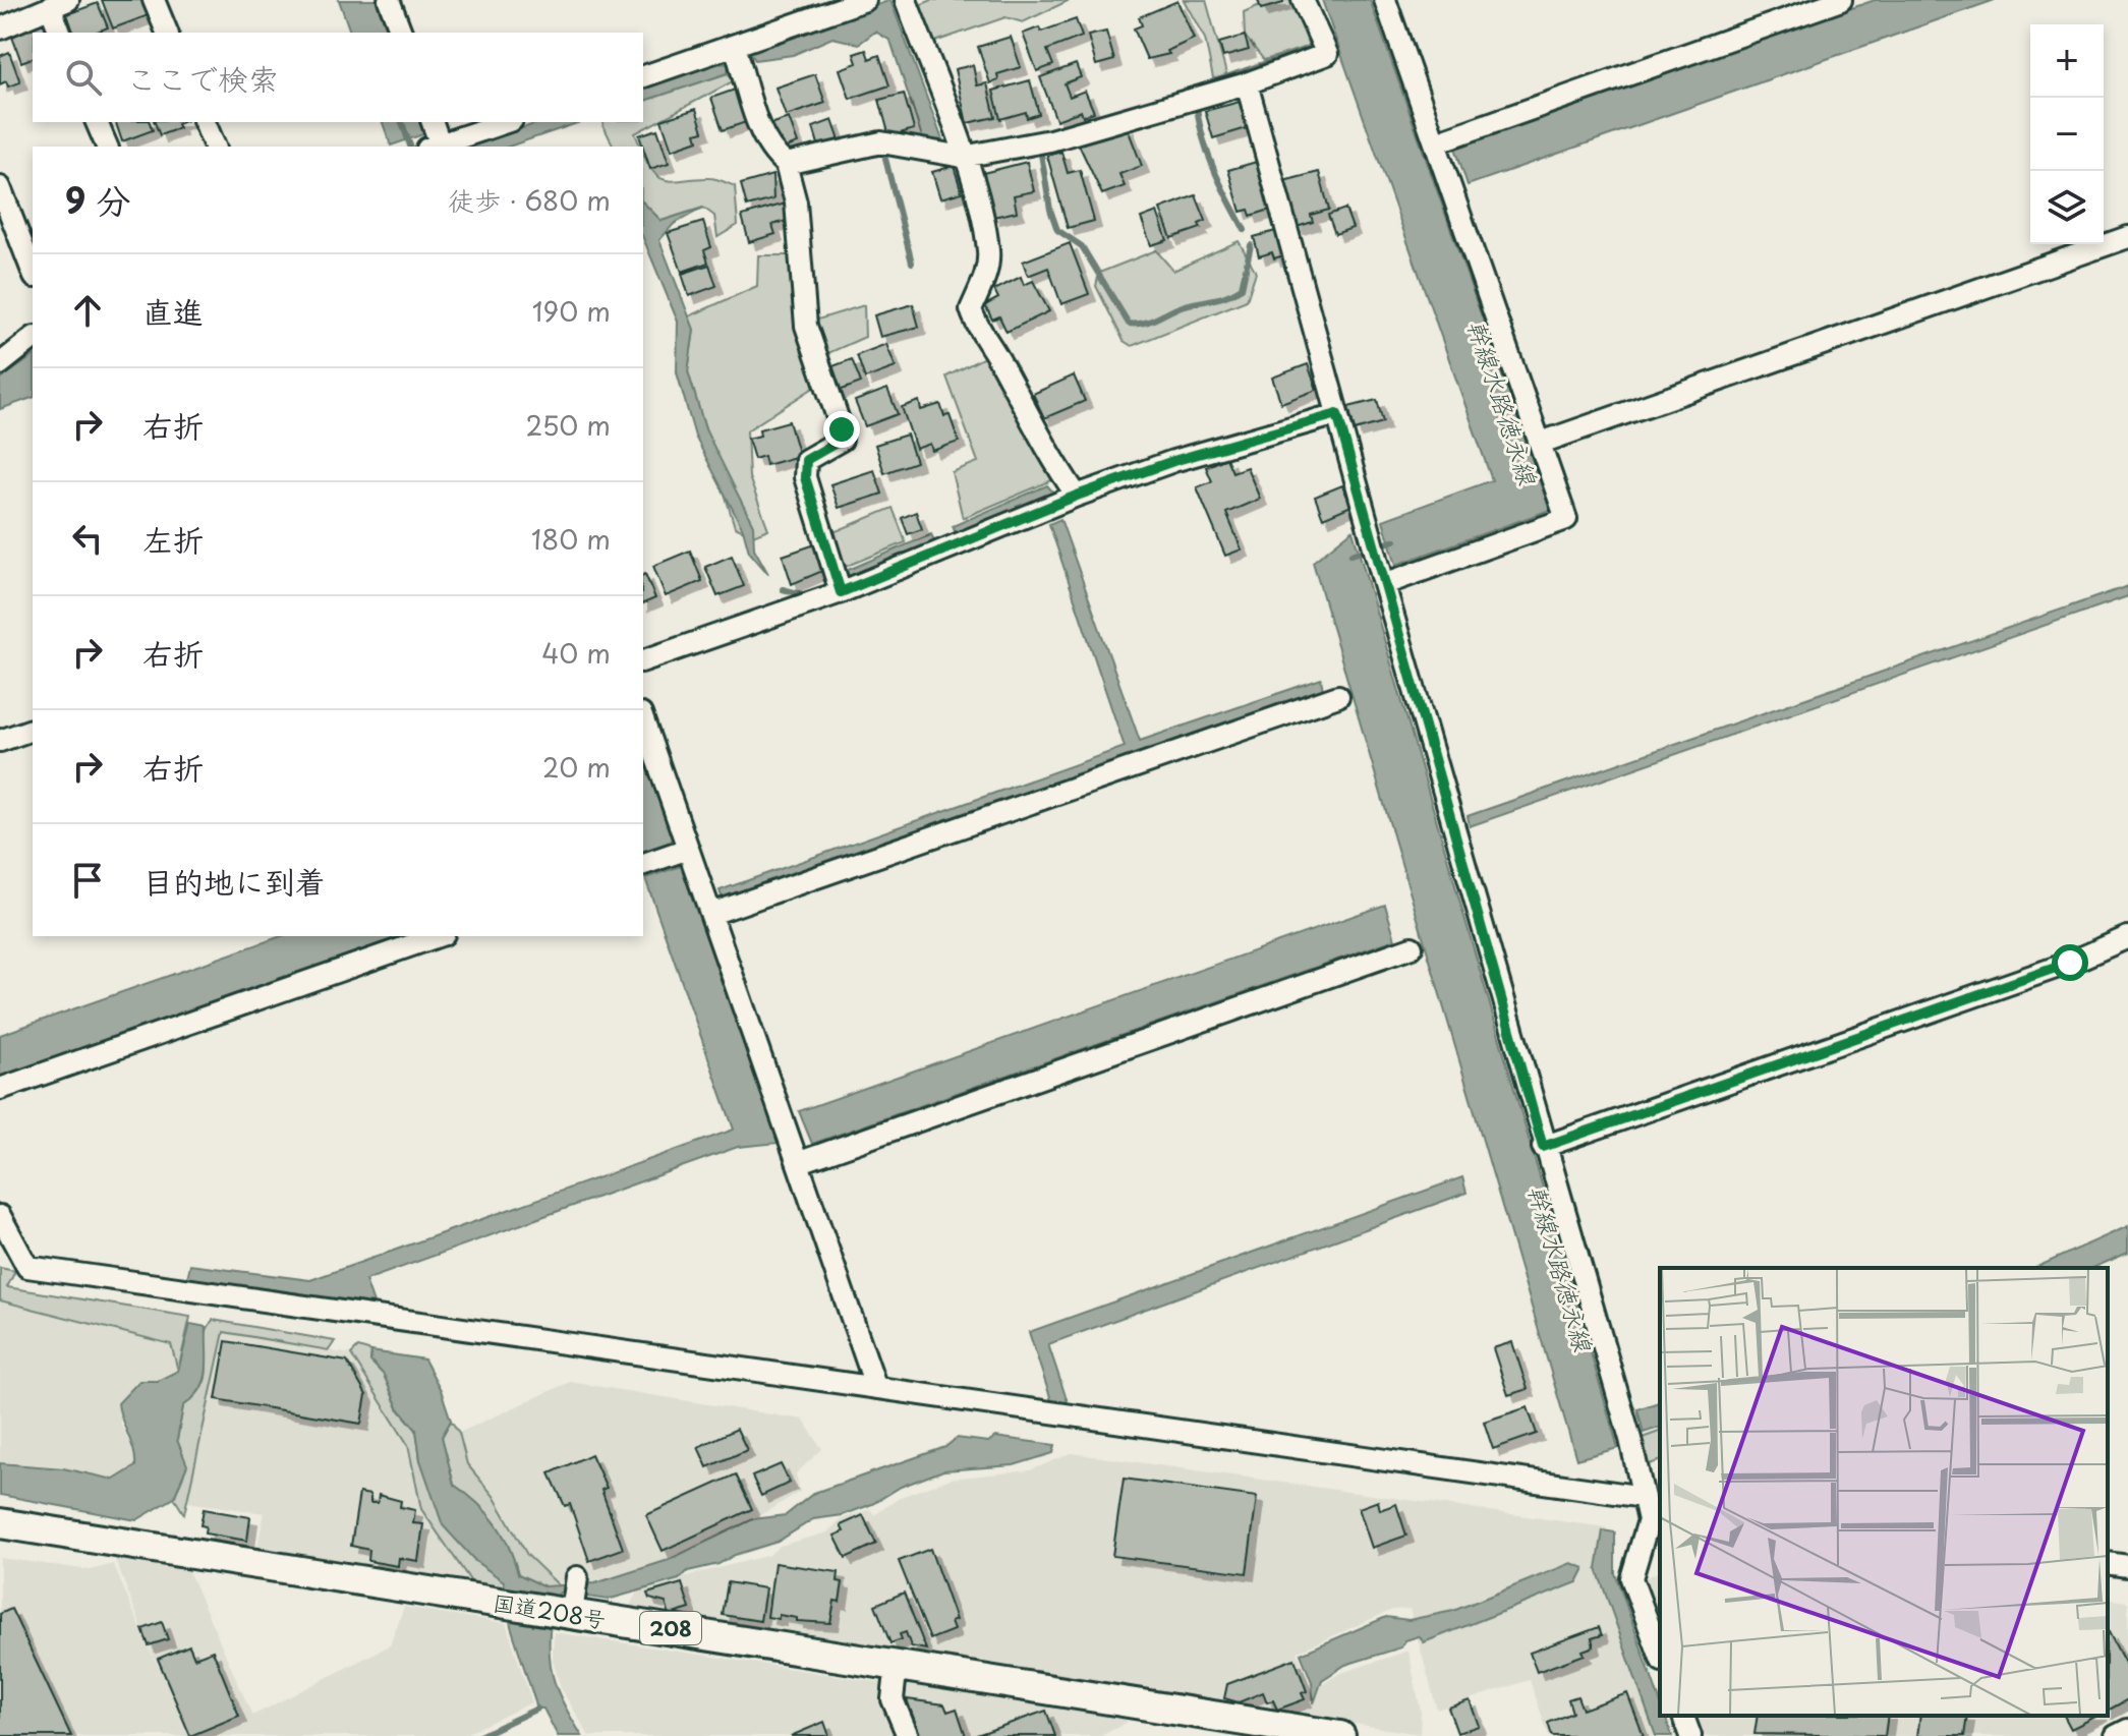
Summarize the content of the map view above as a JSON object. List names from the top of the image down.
{
  "streets": {
    "highway": ["国道208号", "208"]
  },
  "water": ["幹線水路徳永線"],
  "page": {
    "map_buttons": ["+", "−"],
    "search": "ここで検索",
    "heading": ["9 分", "徒歩 · 680 m"],
    "list": [
      ["直進", "190 m"],
      ["右折", "250 m"],
      ["左折", "180 m"],
      ["右折", "40 m"],
      ["右折", "20 m"],
      "目的地に到着"
    ]
  }
}
